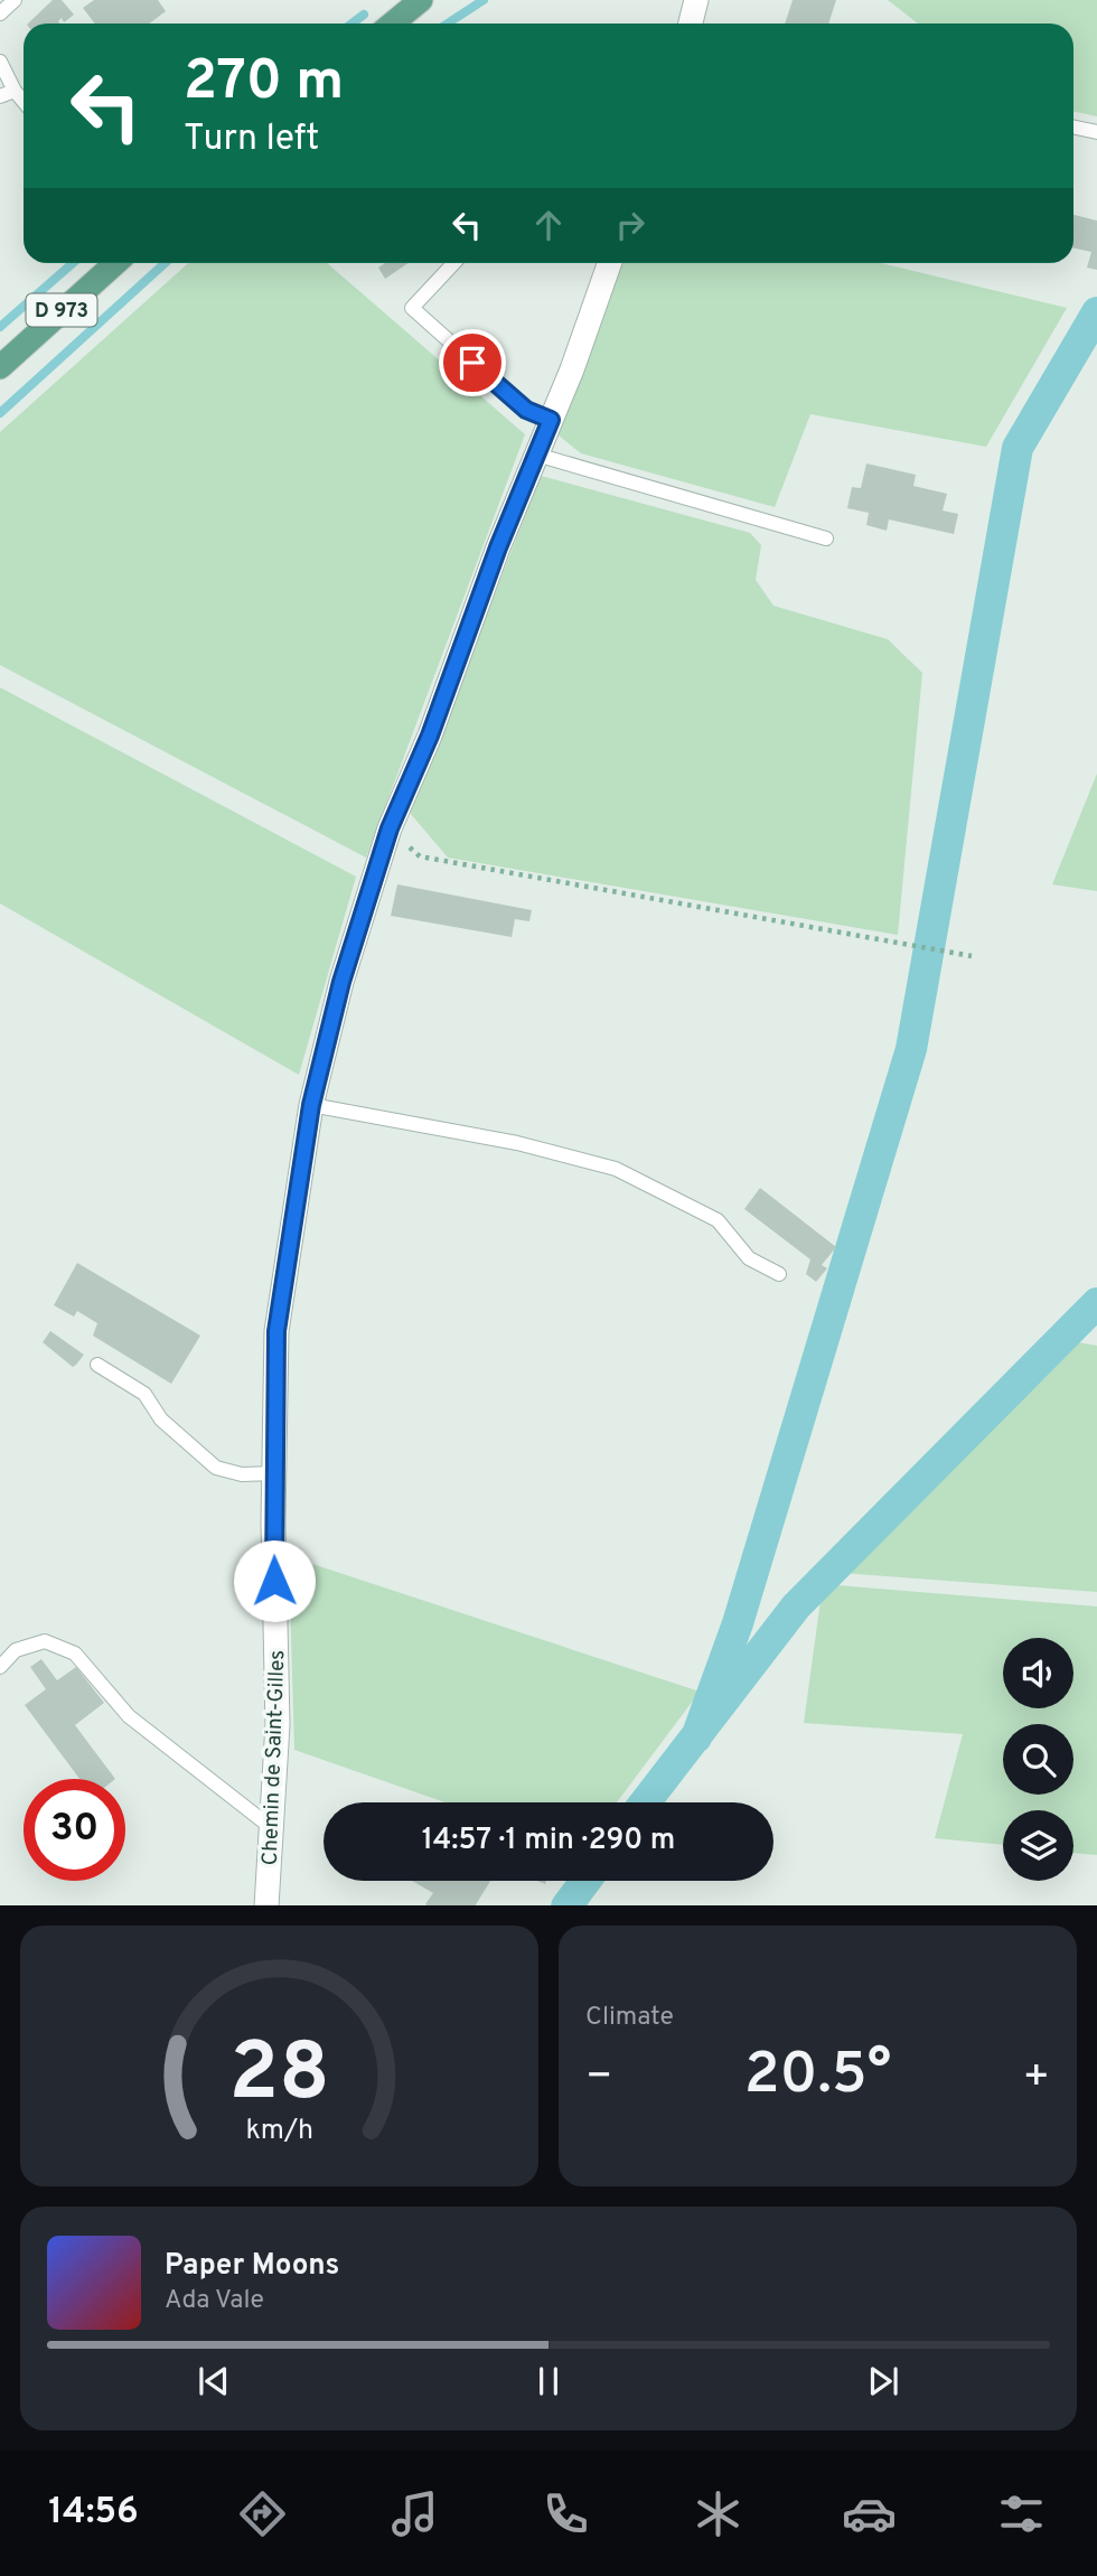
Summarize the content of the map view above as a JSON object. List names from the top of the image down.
{
  "streets": {
    "main road": ["D 973"],
    "street": ["Chemin de Saint-Gilles"]
  },
  "page": {
    "turn": ["270 m", "Turn left"],
    "limit": "30",
    "trip": "14:57 · 1 min · 290 m",
    "tile": "Climate",
    "heat": ["−", "20.5°", "+"],
    "song": ["Paper Moons", "Ada Vale"],
    "tabs": "14:56",
    "gauge": ["28", "km/h"]
  }
}
